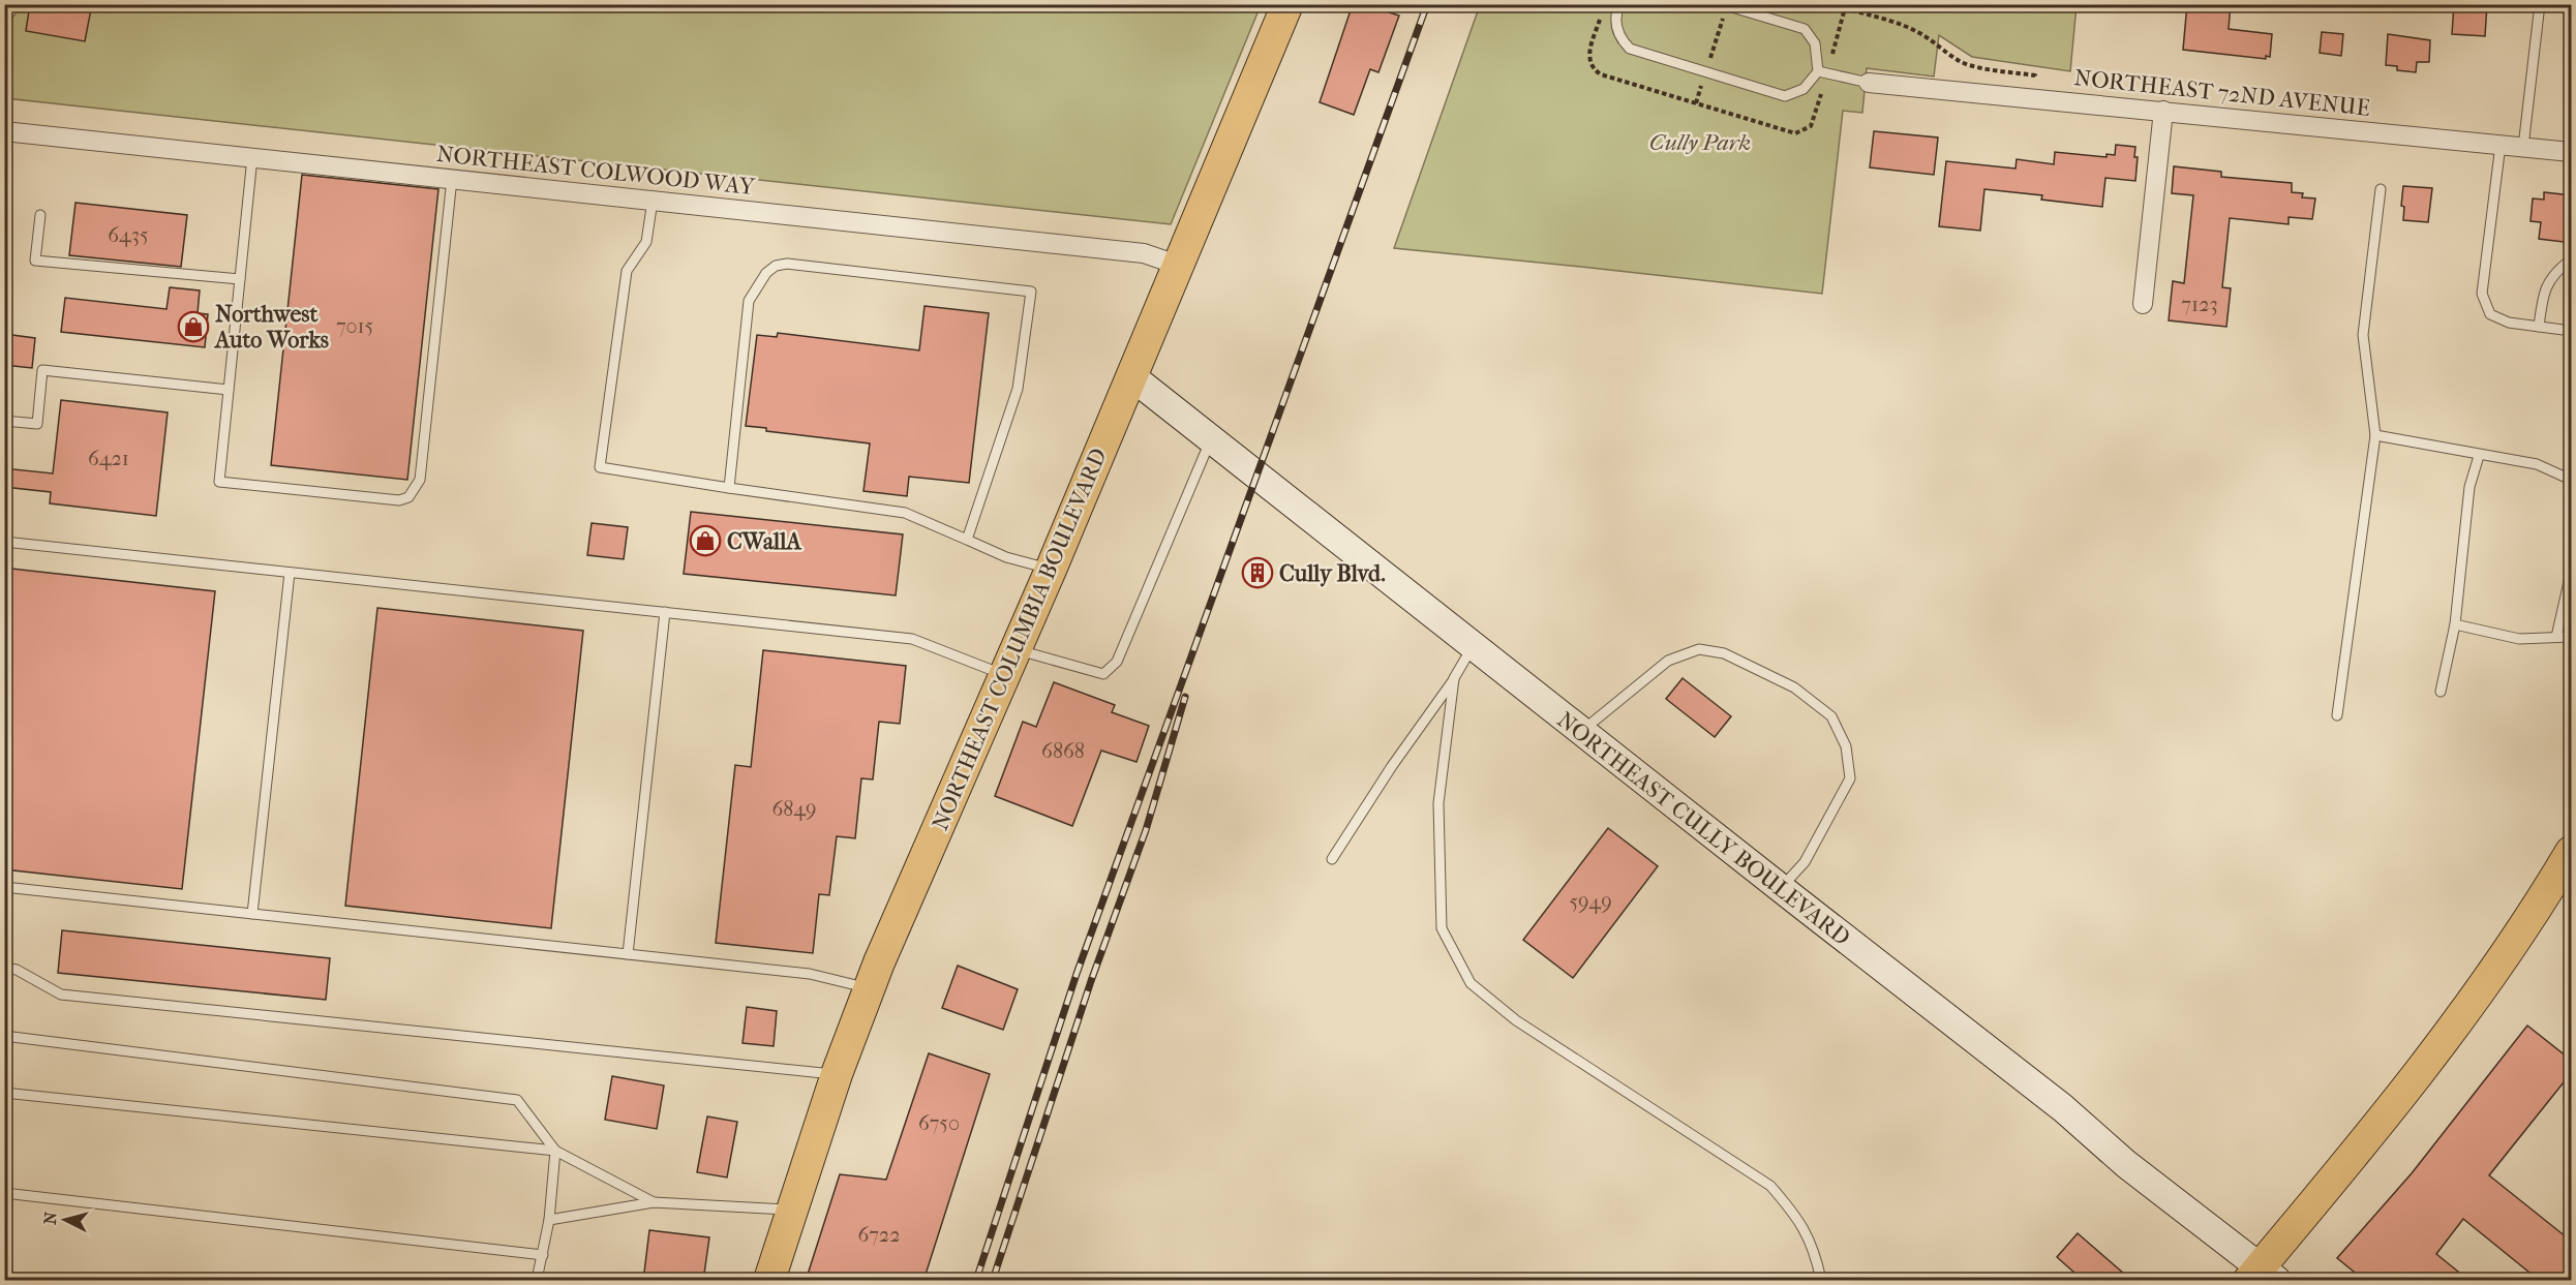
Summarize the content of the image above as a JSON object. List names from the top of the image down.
{
  "streets": {
    "main road": ["NORTHEAST COLUMBIA BOULEVARD"],
    "street": ["NORTHEAST 72ND AVENUE", "NORTHEAST COLWOOD WAY", "NORTHEAST CULLY BOULEVARD"]
  },
  "crossings": [
    ["NORTHEAST COLWOOD WAY", "NORTHEAST COLUMBIA BOULEVARD"],
    ["NORTHEAST COLUMBIA BOULEVARD", "NORTHEAST CULLY BOULEVARD"]
  ],
  "parks": ["Cully Park"],
  "places": {
    "shop": ["Northwest Auto Works", "CWallA"],
    "building": ["Cully Blvd."]
  },
  "house_numbers": [
    "6435",
    "7123",
    "7015",
    "6421",
    "6868",
    "6849",
    "5949",
    "6750",
    "6722"
  ],
  "north": "left"
}
